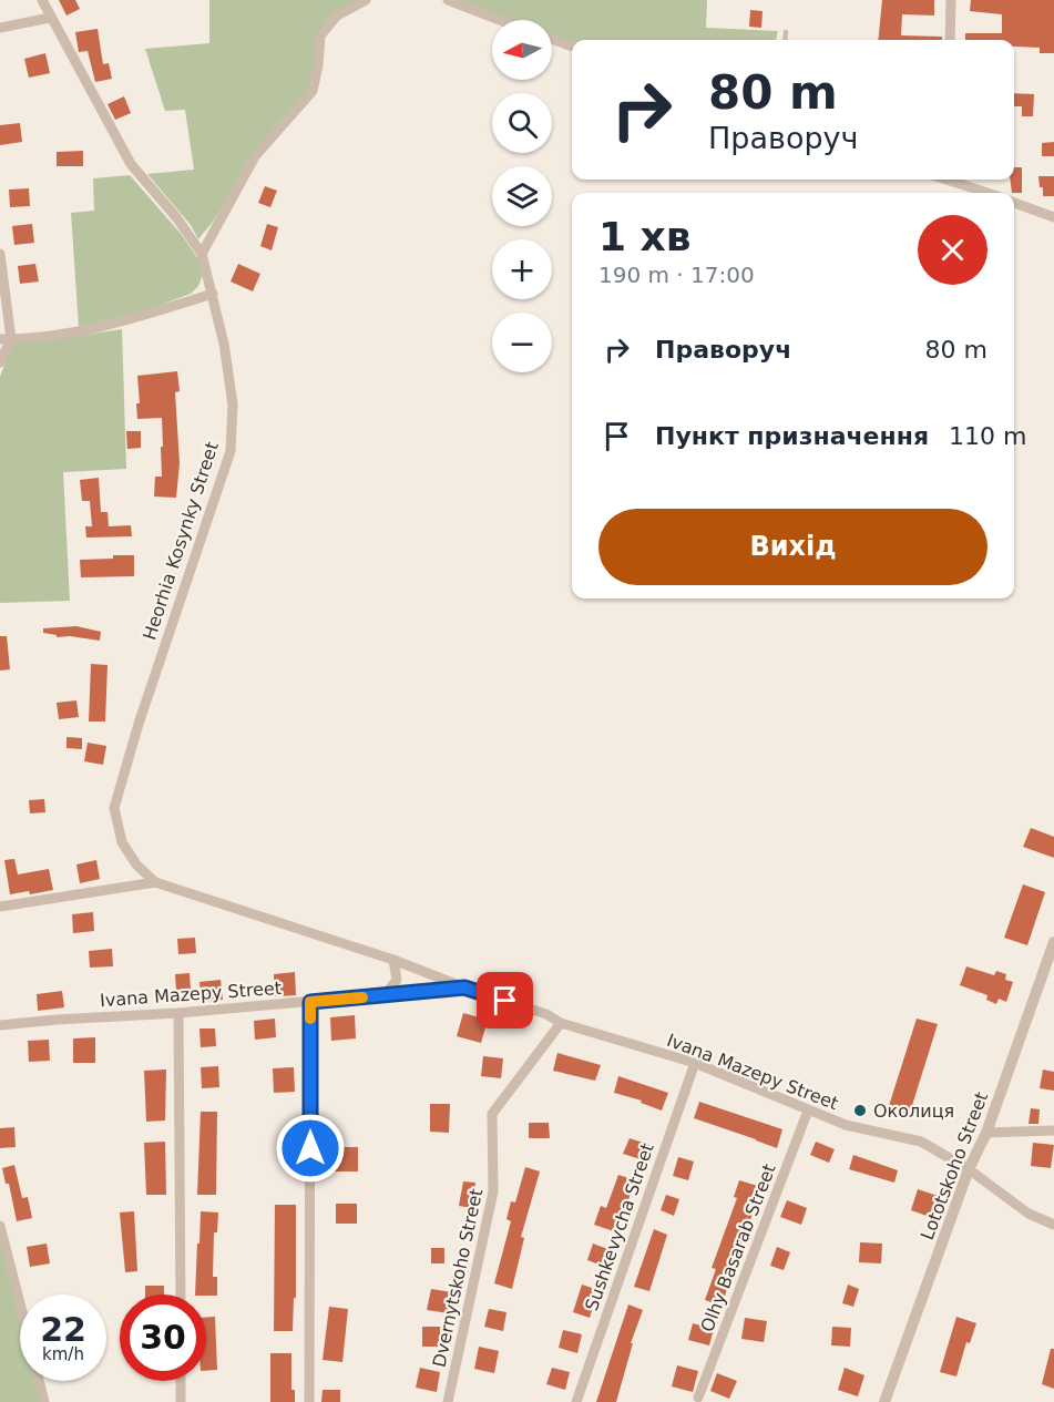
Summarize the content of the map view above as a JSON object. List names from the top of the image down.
{
  "streets": {
    "street": [
      "Heorhia Kosynky Street",
      "Ivana Mazepy Street",
      "Lototskoho Street",
      "Sushkevycha Street",
      "Olhy Basarab Street",
      "Dvernytskoho Street"
    ]
  },
  "crossings": [
    ["Heorhia Kosynky Street", "Ivana Mazepy Street"],
    ["Ivana Mazepy Street", "Lototskoho Street"],
    ["Ivana Mazepy Street", "Sushkevycha Street"],
    ["Ivana Mazepy Street", "Olhy Basarab Street"],
    ["Ivana Mazepy Street", "Dvernytskoho Street"]
  ],
  "places": ["Околиця"],
  "north": "left",
  "page": {
    "map_buttons": ["+", "−"],
    "turn": ["80 m", "Праворуч"],
    "heading": ["1 хв", "190 m · 17:00"],
    "list": [
      {
        "name": "Праворуч",
        "value": "80 m"
      },
      {
        "name": "Пункт призначення",
        "value": "110 m"
      }
    ],
    "buttons": "Вихід",
    "speed": "22 km/h",
    "limit": "30"
  }
}
